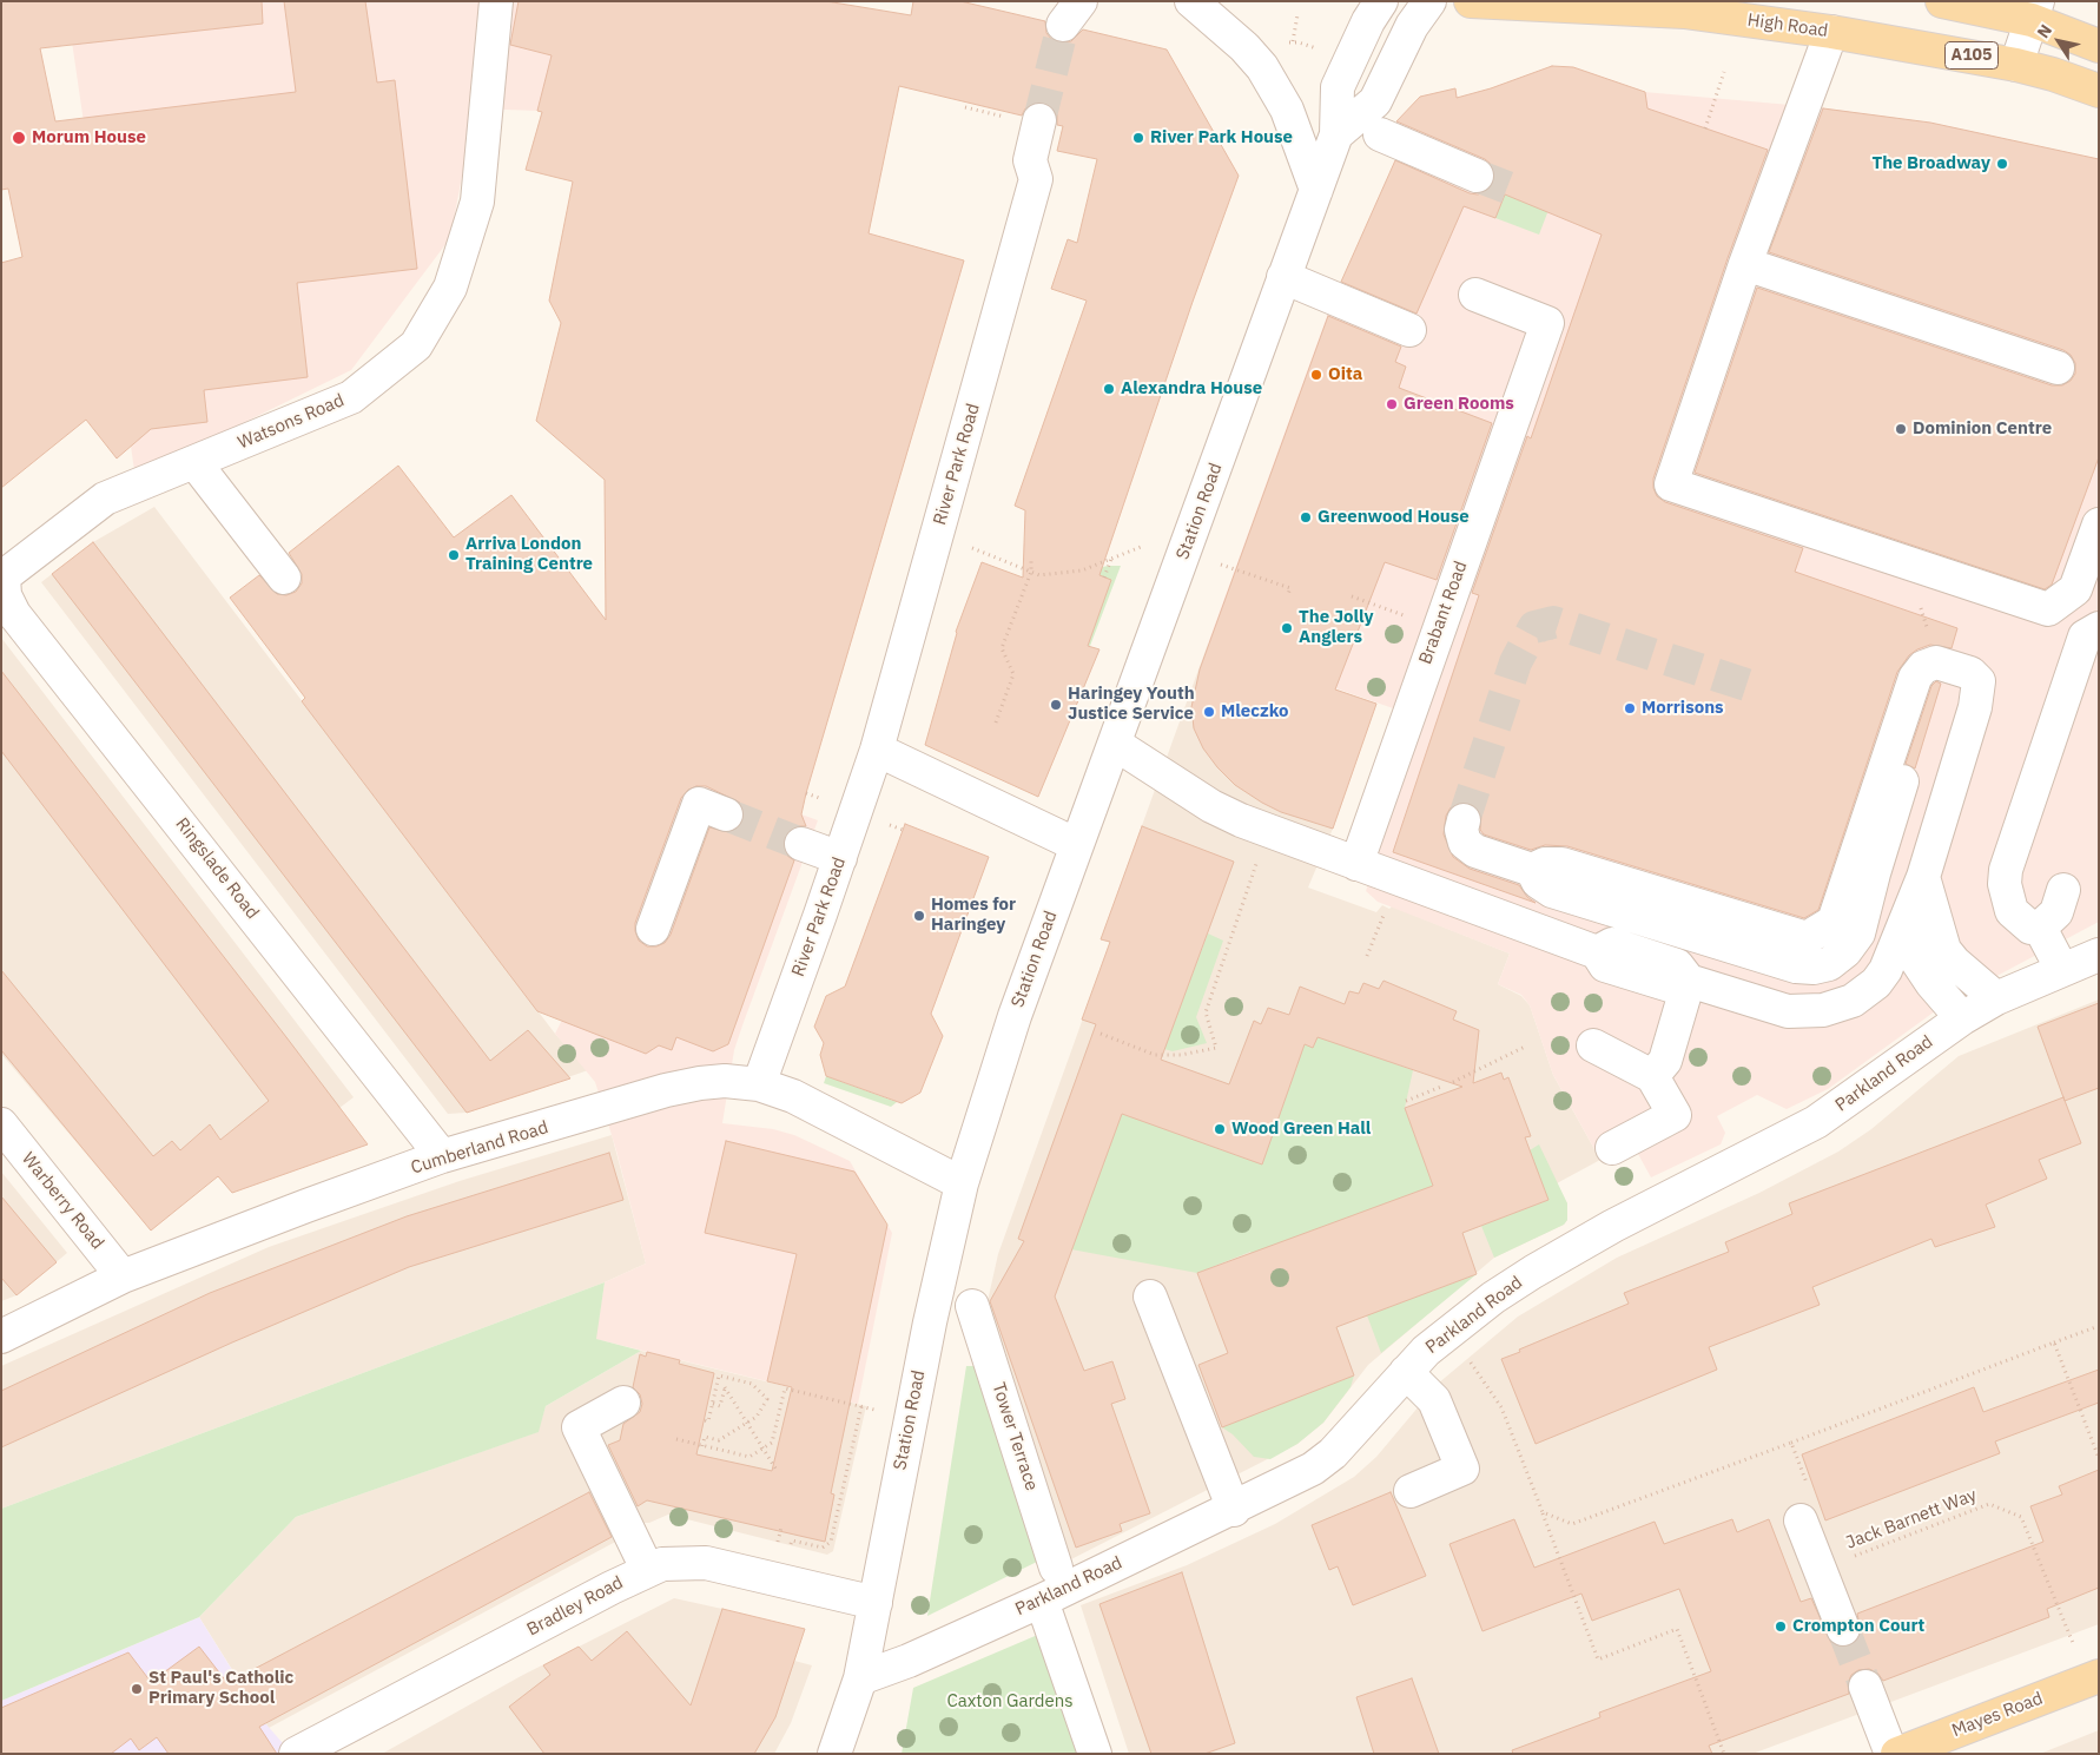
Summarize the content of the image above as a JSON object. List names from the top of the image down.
{
  "streets": {
    "main road": ["High Road", "A105", "Mayes Road"],
    "street": [
      "Watsons Road",
      "River Park Road",
      "Station Road",
      "Brabant Road",
      "Ringslade Road",
      "Parkland Road",
      "Cumberland Road",
      "Warberry Road",
      "Tower Terrace",
      "Bradley Road"
    ],
    "path": ["Jack Barnett Way"]
  },
  "crossings": [
    ["Watsons Road", "Ringslade Road"],
    ["River Park Road", "Cumberland Road"],
    ["Station Road", "Parkland Road"],
    ["Station Road", "Cumberland Road"],
    ["Station Road", "Bradley Road"],
    ["Ringslade Road", "Cumberland Road"],
    ["Cumberland Road", "Warberry Road"]
  ],
  "parks": ["Caxton Gardens"],
  "places": [
    "Morum House",
    "River Park House",
    "The Broadway",
    "Oita",
    "Alexandra House",
    "Green Rooms",
    "Dominion Centre",
    "Greenwood House",
    "Arriva London Training Centre",
    "The Jolly Anglers",
    "Haringey Youth Justice Service",
    "Morrisons",
    "Mleczko",
    "Homes for Haringey",
    "Wood Green Hall",
    "Crompton Court",
    "St Paul's Catholic Primary School"
  ],
  "north": "top left"
}
